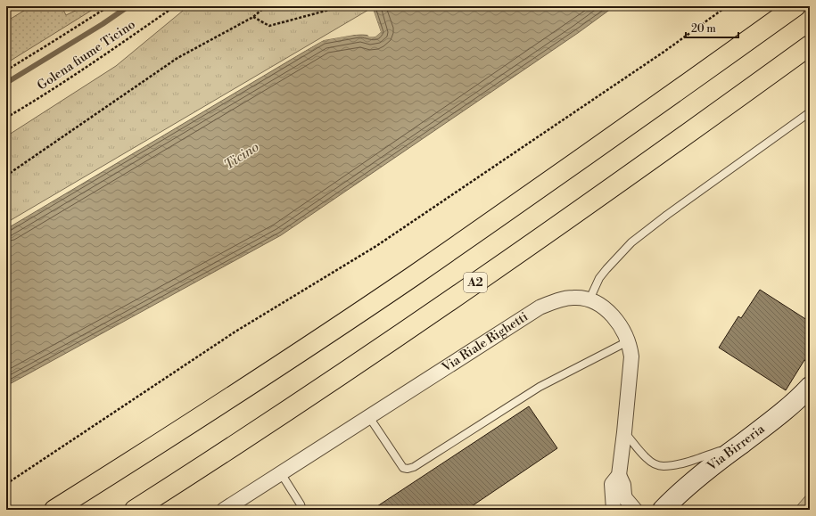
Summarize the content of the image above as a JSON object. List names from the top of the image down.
{
  "streets": {
    "highway": ["A2"],
    "street": ["Via Riale Righetti", "Via Birreria"],
    "path": ["Golena fiume Ticino"]
  },
  "water": ["Ticino"],
  "scale_bar": "20 m"
}
